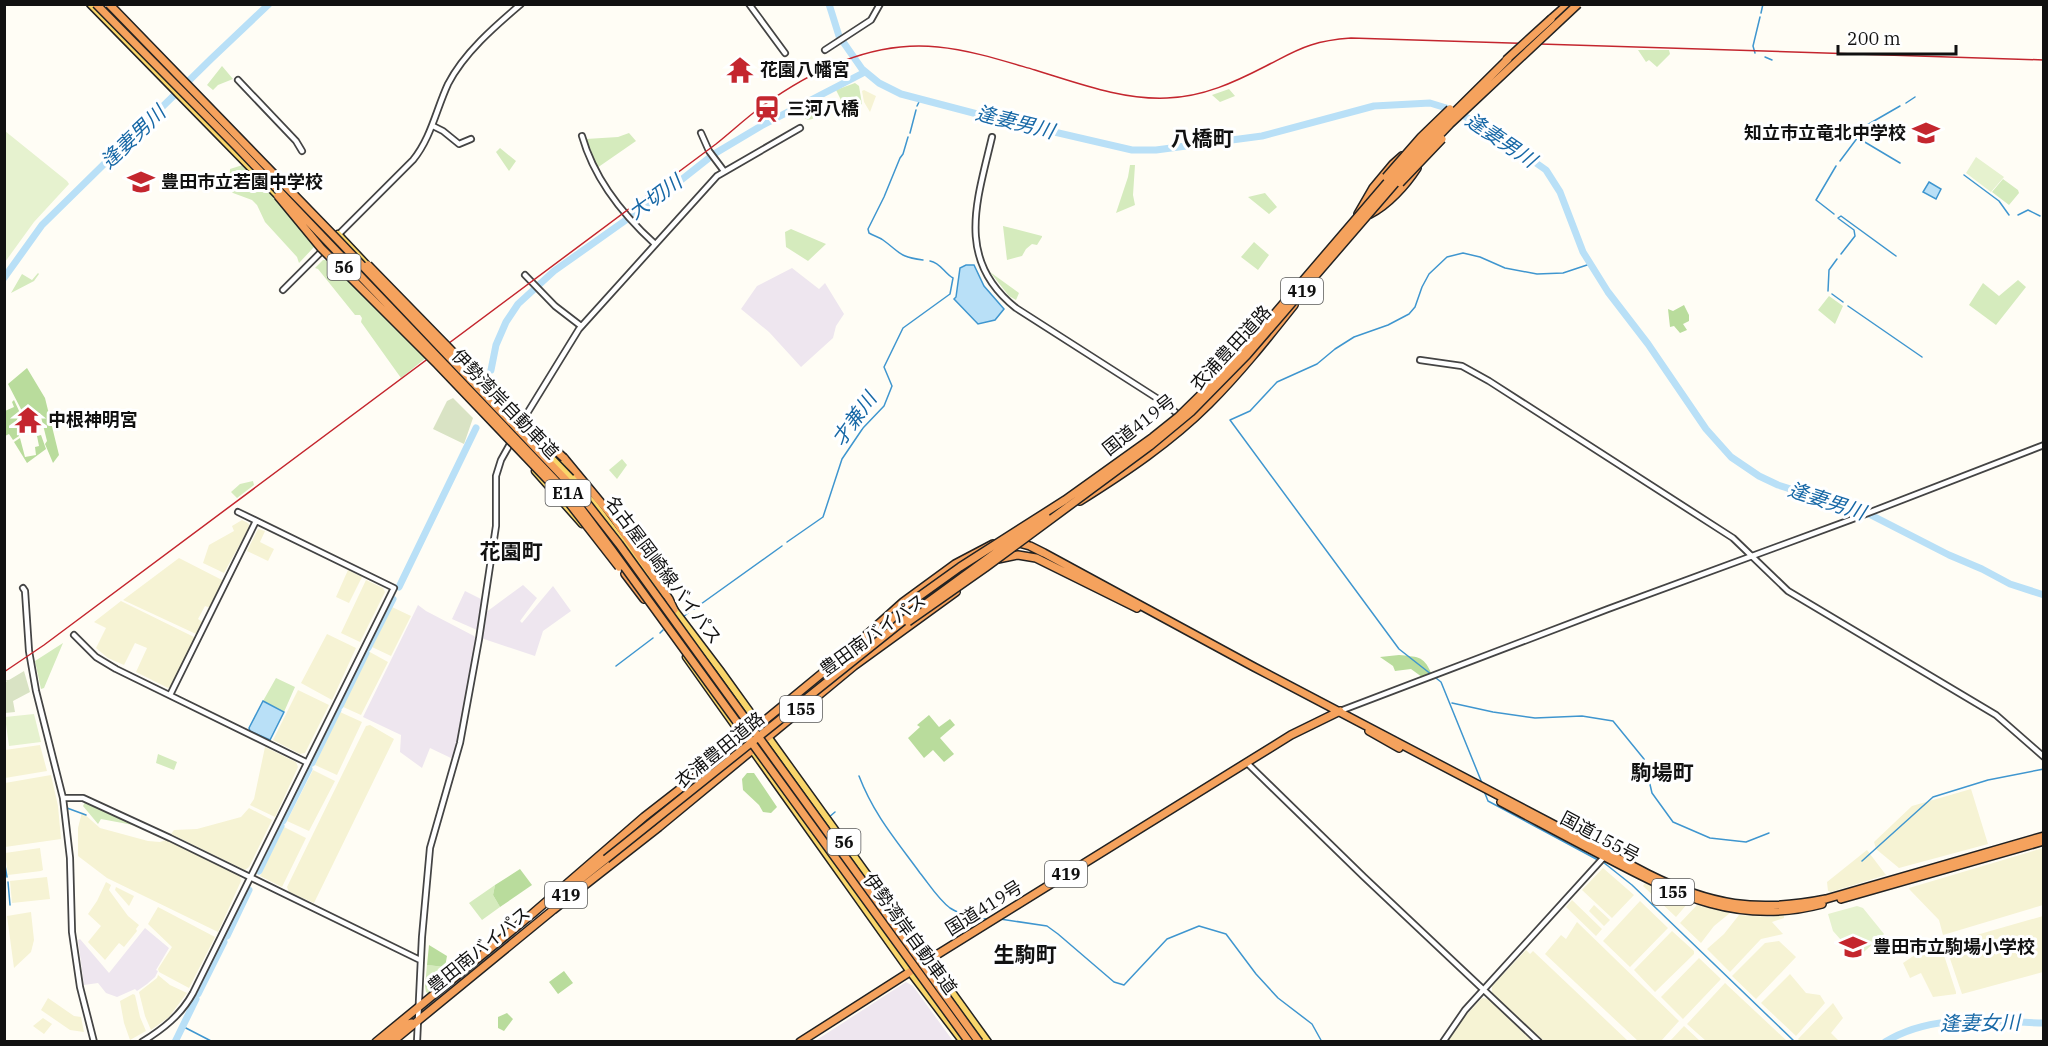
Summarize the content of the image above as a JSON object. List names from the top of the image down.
{
  "streets": {
    "highway": [
      "419",
      "衣浦豊田道路",
      "伊勢湾岸自動車道",
      "国道419号",
      "E1A",
      "豊田南バイパス",
      "155",
      "国道155号"
    ],
    "main road": ["56", "名古屋岡崎線バイパス"]
  },
  "crossings": [
    ["419", "衣浦豊田道路"],
    ["419", "国道419号"],
    ["衣浦豊田道路", "国道419号"],
    ["衣浦豊田道路", "豊田南バイパス"],
    ["衣浦豊田道路", "155"],
    ["伊勢湾岸自動車道", "名古屋岡崎線バイパス"],
    ["国道419号", "名古屋岡崎線バイパス"],
    ["国道419号", "豊田南バイパス"],
    ["国道419号", "155"],
    ["国道419号", "国道155号"],
    ["名古屋岡崎線バイパス", "豊田南バイパス"],
    ["名古屋岡崎線バイパス", "155"],
    ["豊田南バイパス", "155"],
    ["豊田南バイパス", "国道155号"],
    ["155", "国道155号"]
  ],
  "districts": [
    "八橋町",
    "花園町",
    "駒場町",
    "生駒町"
  ],
  "water": [
    "逢妻男川",
    "大切川",
    "才兼川",
    "逢妻女川"
  ],
  "places": {
    "temple": ["花園八幡宮", "中根神明宮"],
    "station": ["三河八橋"],
    "school or university": ["知立市立竜北中学校", "豊田市立若園中学校", "豊田市立駒場小学校"]
  },
  "scale_bar": "200 m"
}
